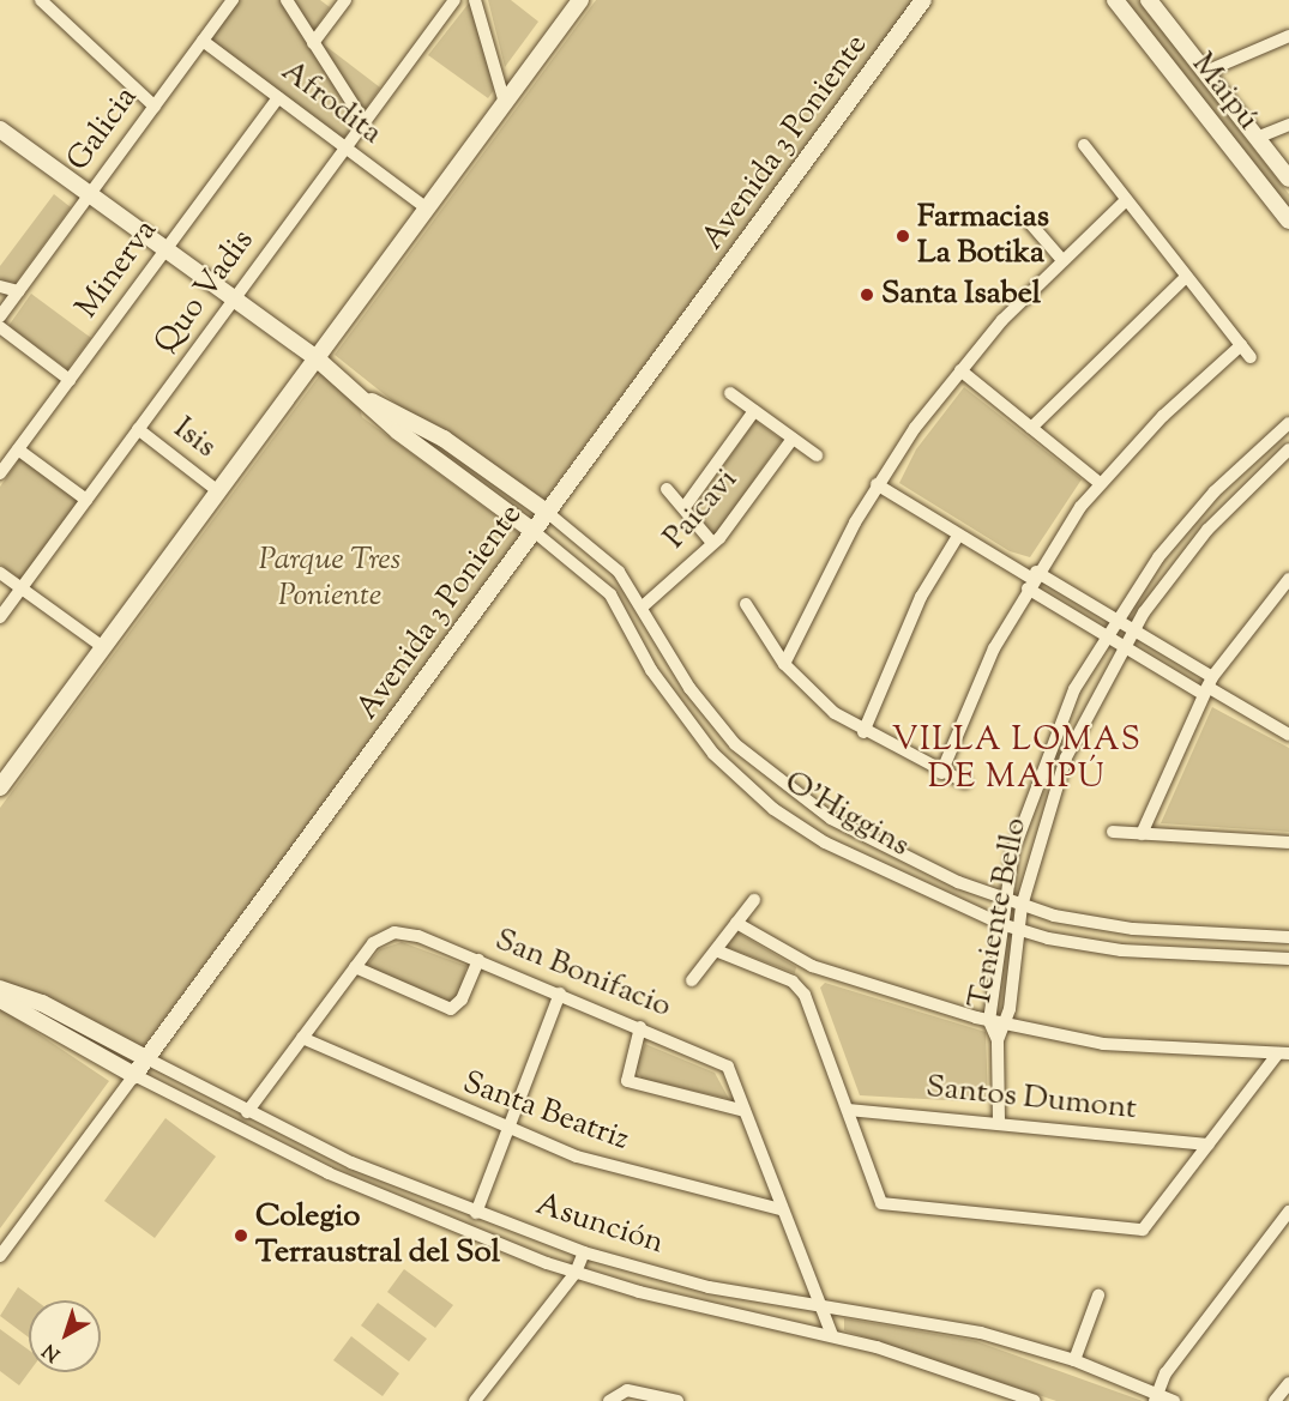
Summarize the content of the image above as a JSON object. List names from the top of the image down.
{
  "streets": {
    "street": [
      "Maipú",
      "Afrodita",
      "Galicia",
      "Avenida 3 Poniente",
      "Minerva",
      "Quo Vadis",
      "Isis",
      "Paicavi",
      "O'Higgins",
      "Teniente Bello",
      "San Bonifacio",
      "Santos Dumont",
      "Santa Beatriz",
      "Asunción"
    ]
  },
  "crossings": [
    ["Afrodita", "Galicia"],
    ["Afrodita", "Minerva"],
    ["Afrodita", "Quo Vadis"],
    ["Galicia", "O'Higgins"],
    ["Avenida 3 Poniente", "O'Higgins"],
    ["Avenida 3 Poniente", "Asunción"],
    ["Minerva", "O'Higgins"],
    ["Quo Vadis", "Isis"],
    ["Quo Vadis", "O'Higgins"],
    ["Paicavi", "O'Higgins"],
    ["O'Higgins", "Teniente Bello"],
    ["Teniente Bello", "Santos Dumont"],
    ["San Bonifacio", "Santa Beatriz"],
    ["San Bonifacio", "Asunción"]
  ],
  "districts": ["VILLA LOMAS DE MAIPÚ"],
  "parks": ["Parque Tres Poniente"],
  "places": ["Farmacias La Botika", "Santa Isabel", "Colegio Terraustral del Sol"],
  "north": "bottom left"
}
